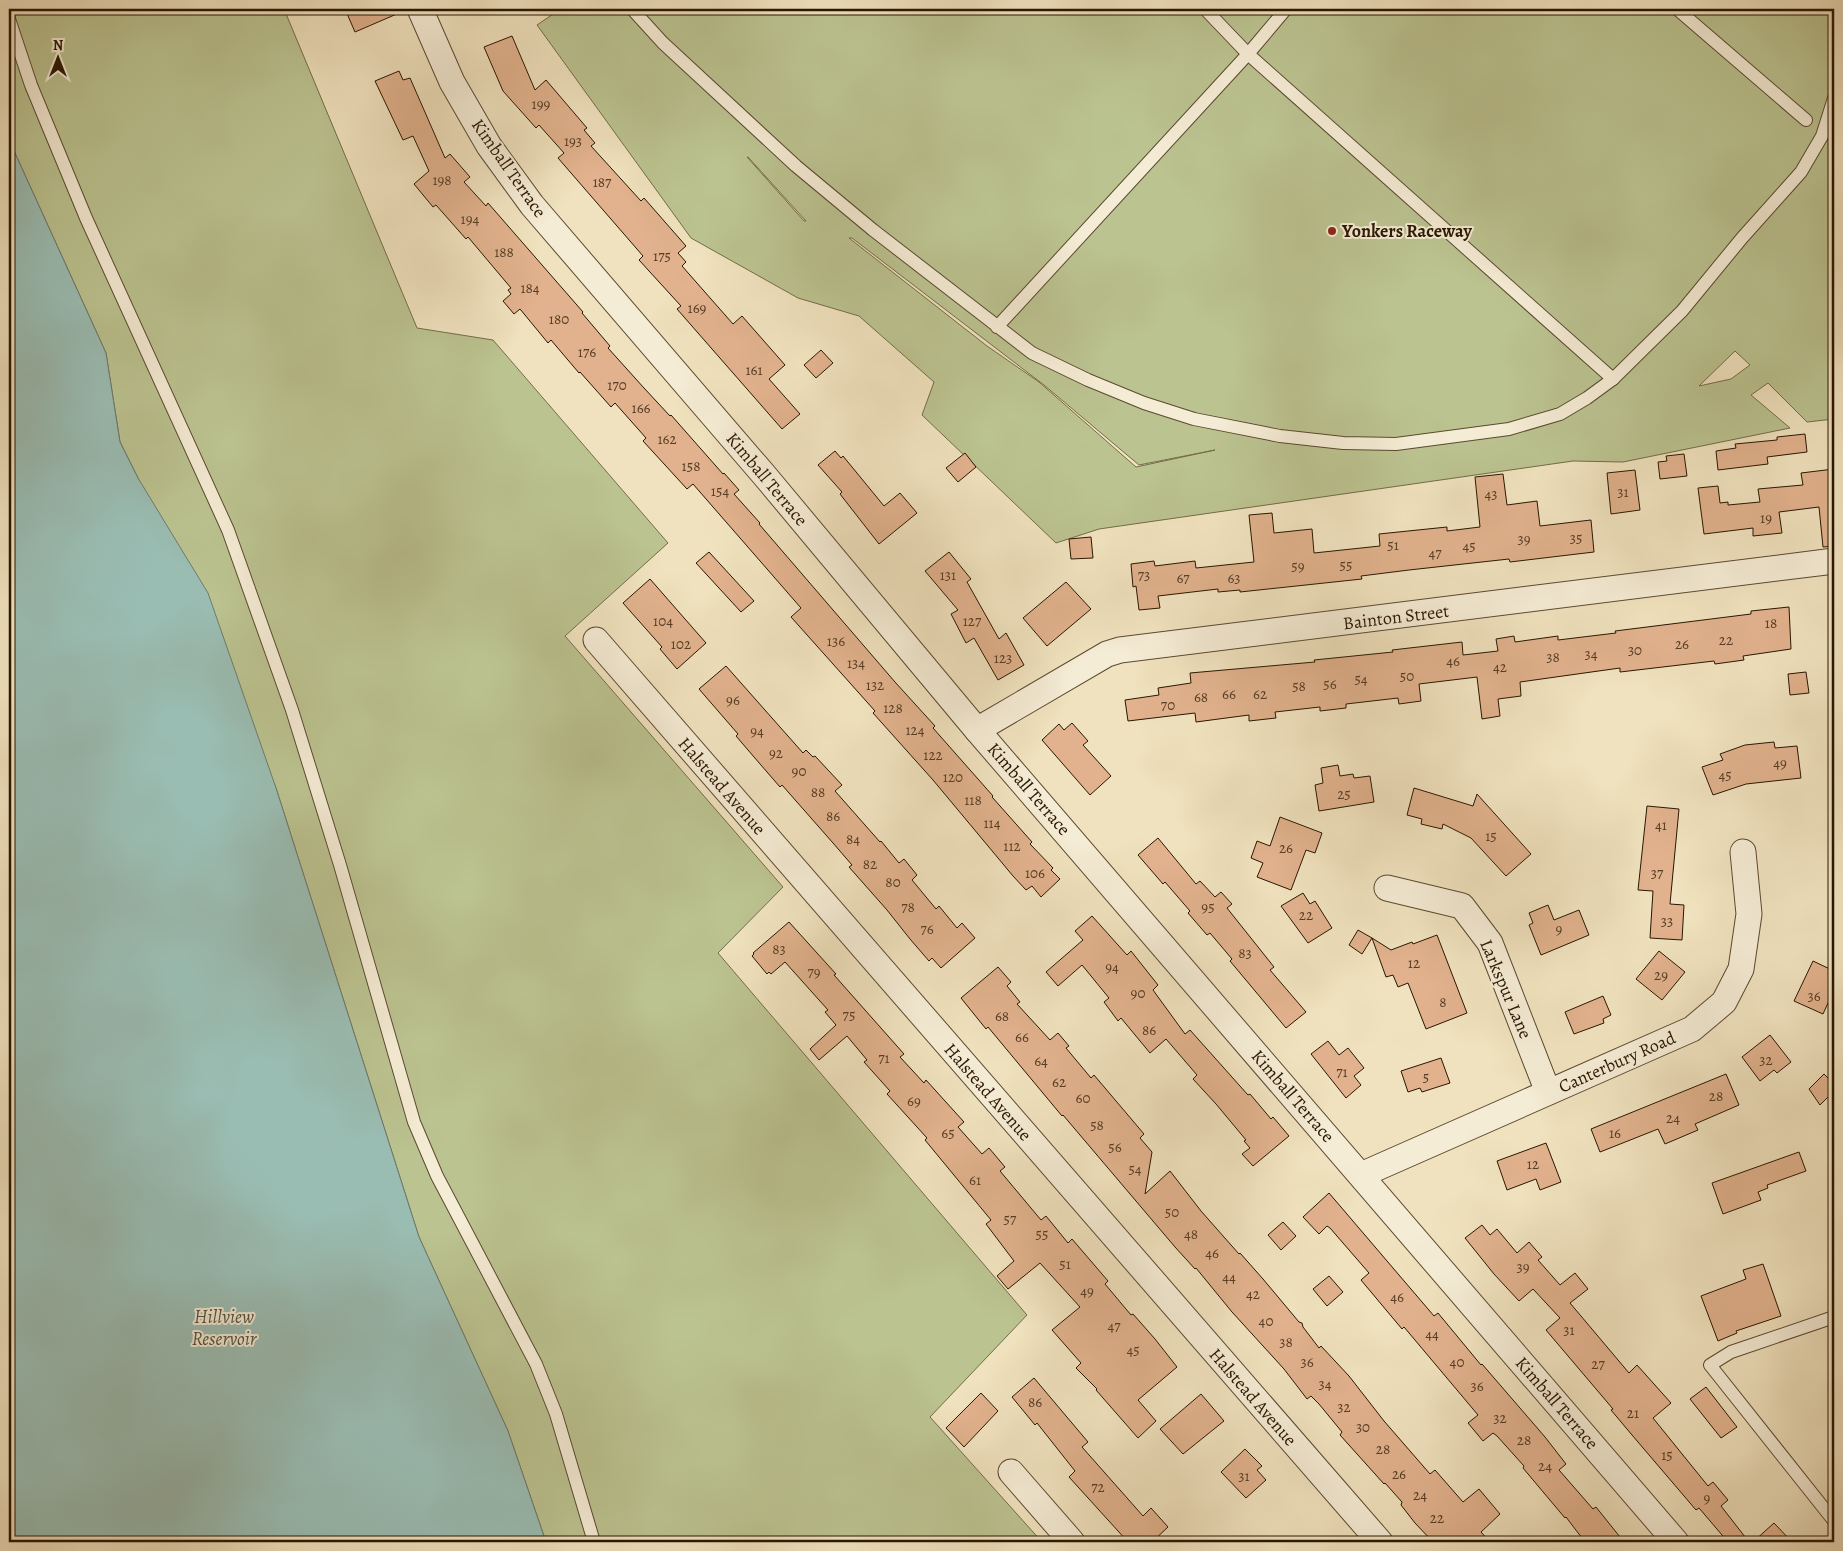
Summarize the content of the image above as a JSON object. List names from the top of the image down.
{
  "streets": {
    "street": [
      "Kimball Terrace",
      "Bainton Street",
      "Halstead Avenue",
      "Larkspur Lane",
      "Canterbury Road"
    ]
  },
  "crossings": [
    ["Kimball Terrace", "Bainton Street"],
    ["Kimball Terrace", "Canterbury Road"],
    ["Larkspur Lane", "Canterbury Road"]
  ],
  "water": ["Hillview Reservoir"],
  "places": ["Yonkers Raceway"],
  "house_numbers": [
    "199",
    "193",
    "198",
    "187",
    "194",
    "188",
    "175",
    "184",
    "169",
    "180",
    "176",
    "161",
    "170",
    "166",
    "162",
    "158",
    "154",
    "31",
    "43",
    "19",
    "35",
    "39",
    "51",
    "45",
    "47",
    "55",
    "59",
    "131",
    "73",
    "67",
    "63",
    "104",
    "127",
    "18",
    "22",
    "136",
    "102",
    "26",
    "30",
    "34",
    "38",
    "123",
    "46",
    "134",
    "42",
    "50",
    "54",
    "56",
    "132",
    "58",
    "66",
    "62",
    "68",
    "96",
    "70",
    "128",
    "124",
    "94",
    "92",
    "122",
    "49",
    "90",
    "45",
    "120",
    "88",
    "25",
    "118",
    "86",
    "114",
    "41",
    "15",
    "84",
    "112",
    "26",
    "82",
    "106",
    "37",
    "80",
    "78",
    "95",
    "22",
    "33",
    "76",
    "9",
    "83",
    "83",
    "12",
    "94",
    "79",
    "29",
    "90",
    "36",
    "8",
    "75",
    "68",
    "86",
    "66",
    "71",
    "32",
    "64",
    "71",
    "5",
    "62",
    "28",
    "60",
    "69",
    "24",
    "58",
    "65",
    "16",
    "56",
    "12",
    "54",
    "61",
    "50",
    "57",
    "55",
    "48",
    "46",
    "51",
    "39",
    "44",
    "49",
    "42",
    "46",
    "40",
    "47",
    "31",
    "44",
    "38",
    "45",
    "36",
    "40",
    "27",
    "34",
    "36",
    "86",
    "32",
    "21",
    "32",
    "30",
    "28",
    "28",
    "15",
    "24",
    "26",
    "31",
    "72",
    "24",
    "9",
    "22"
  ],
  "north": "top"
}
